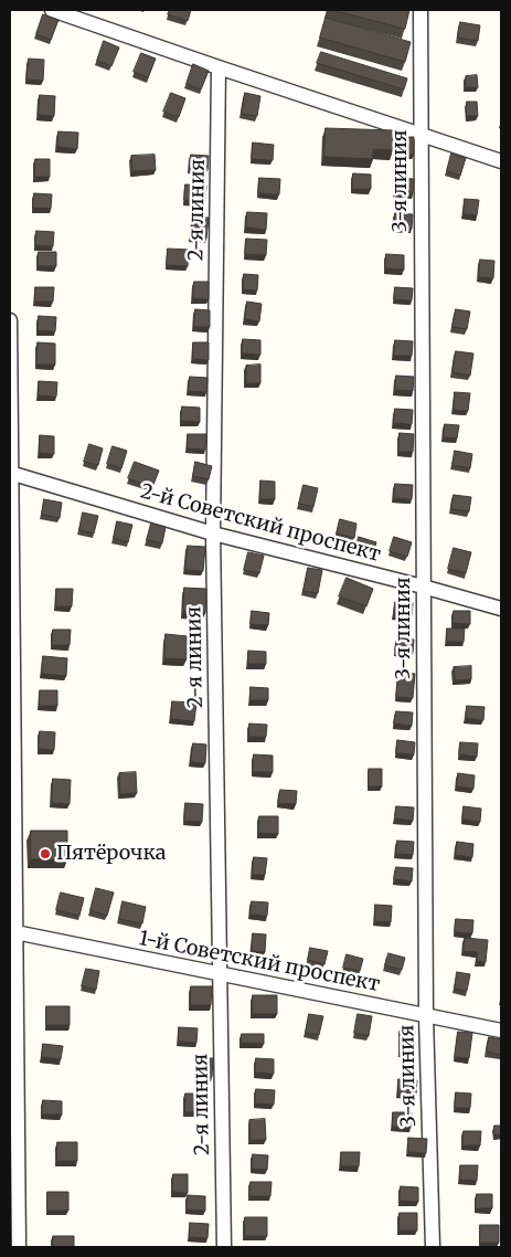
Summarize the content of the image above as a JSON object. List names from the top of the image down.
{
  "streets": {
    "street": [
      "3-я линия",
      "2-я линия",
      "2-й Советский проспект",
      "1-й Советский проспект"
    ]
  },
  "crossings": [
    ["3-я линия", "2-й Советский проспект"],
    ["3-я линия", "1-й Советский проспект"],
    ["2-я линия", "2-й Советский проспект"],
    ["2-я линия", "1-й Советский проспект"]
  ],
  "places": ["Пятёрочка"]
}
